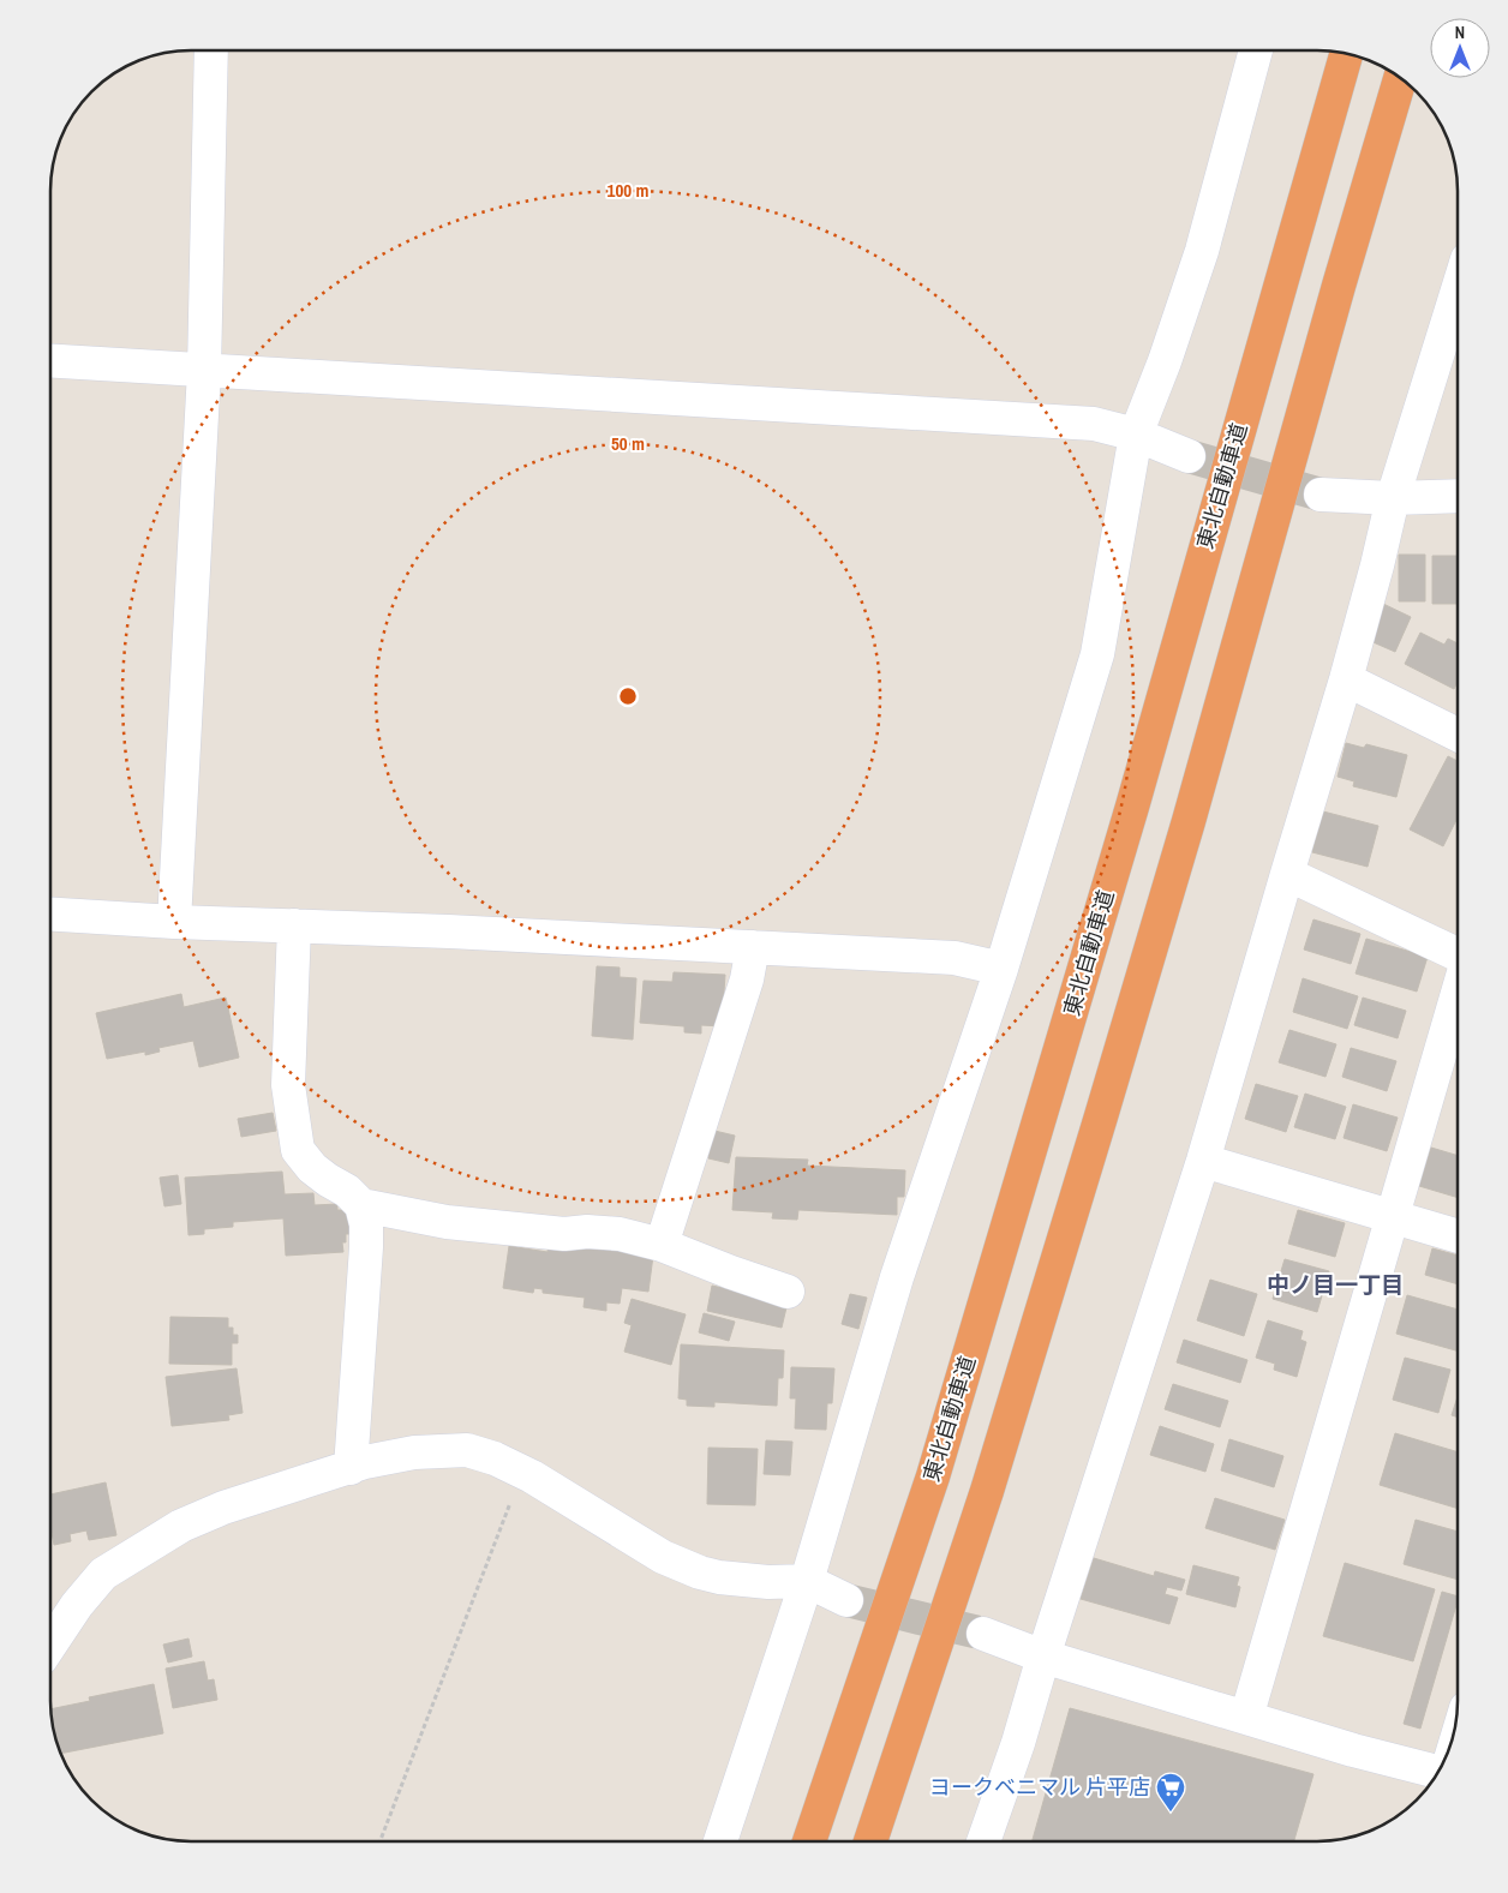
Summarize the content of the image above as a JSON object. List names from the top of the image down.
{
  "streets": {
    "highway": ["東北自動車道"]
  },
  "districts": ["中ノ目一丁目"],
  "places": {
    "supermarket": ["ヨークベニマル 片平店"]
  },
  "north": "top",
  "rings": ["100 m", "50 m"]
}
